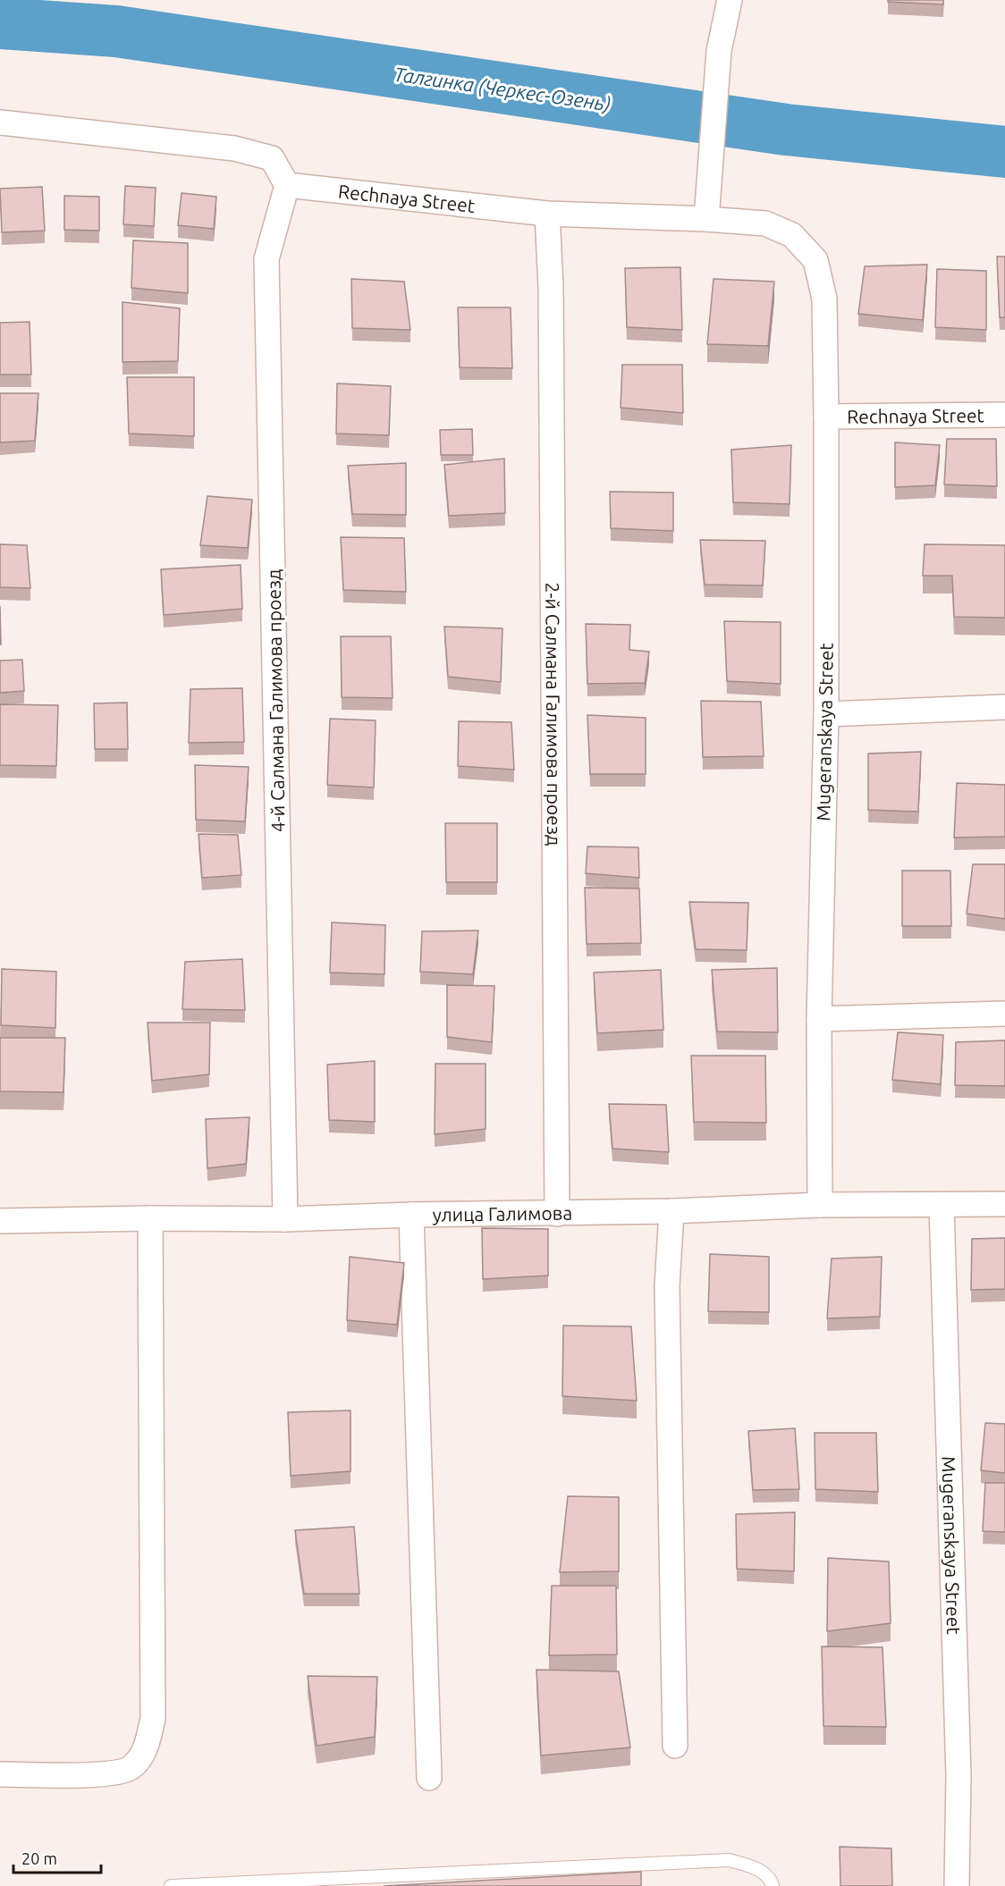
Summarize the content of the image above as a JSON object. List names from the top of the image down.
{
  "streets": {
    "street": [
      "Rechnaya Street",
      "4-й Салмана Галимова проезд",
      "2-й Салмана Галимова проезд",
      "Mugeranskaya Street",
      "улица Галимова"
    ]
  },
  "crossings": [
    ["Rechnaya Street", "4-й Салмана Галимова проезд"],
    ["Rechnaya Street", "2-й Салмана Галимова проезд"],
    ["Rechnaya Street", "Mugeranskaya Street"],
    ["4-й Салмана Галимова проезд", "улица Галимова"],
    ["2-й Салмана Галимова проезд", "улица Галимова"],
    ["Mugeranskaya Street", "улица Галимова"]
  ],
  "water": ["Талгинка (Черкес-Озень)"],
  "scale_bar": "20 m"
}
